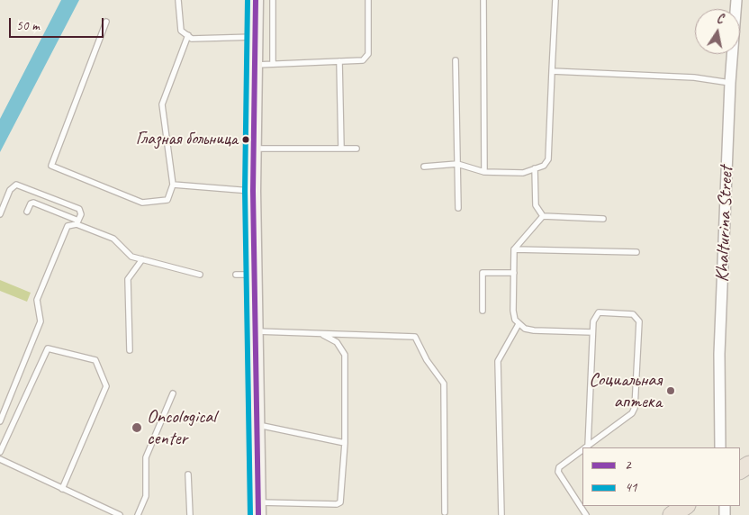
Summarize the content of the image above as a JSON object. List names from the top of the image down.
{
  "streets": {
    "street": ["Khalturina Street"]
  },
  "places": ["Глазная больница", "Социальная аптека", "Oncological center"],
  "lines": ["transit line 2", "transit line 41"],
  "legend": ["2", "41"],
  "scale_bar": "50 m",
  "north": "top"
}
